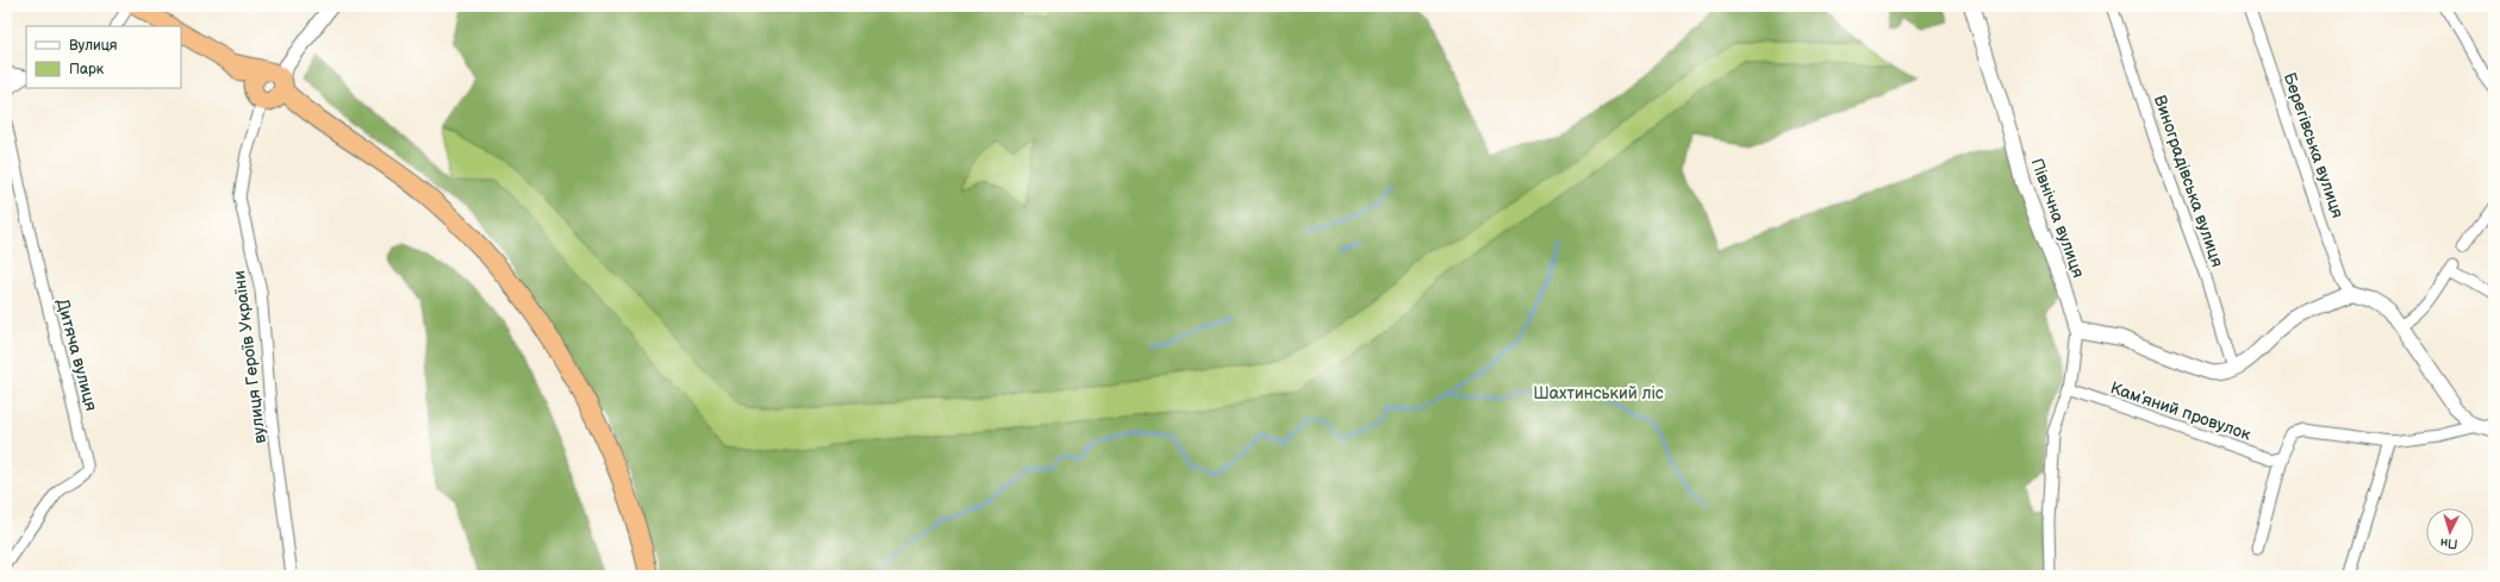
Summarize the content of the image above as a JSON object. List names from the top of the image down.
{
  "streets": {
    "street": [
      "Берегівська вулиця",
      "Виноградівська вулиця",
      "Північна вулиця",
      "Дитяча вулиця",
      "вулиця Героїв України",
      "Камʼяний провулок"
    ]
  },
  "crossings": [
    ["Північна вулиця", "Камʼяний провулок"]
  ],
  "parks": ["Шахтинський ліс"],
  "legend": ["Вулиця", "Парк"],
  "north": "bottom"
}
